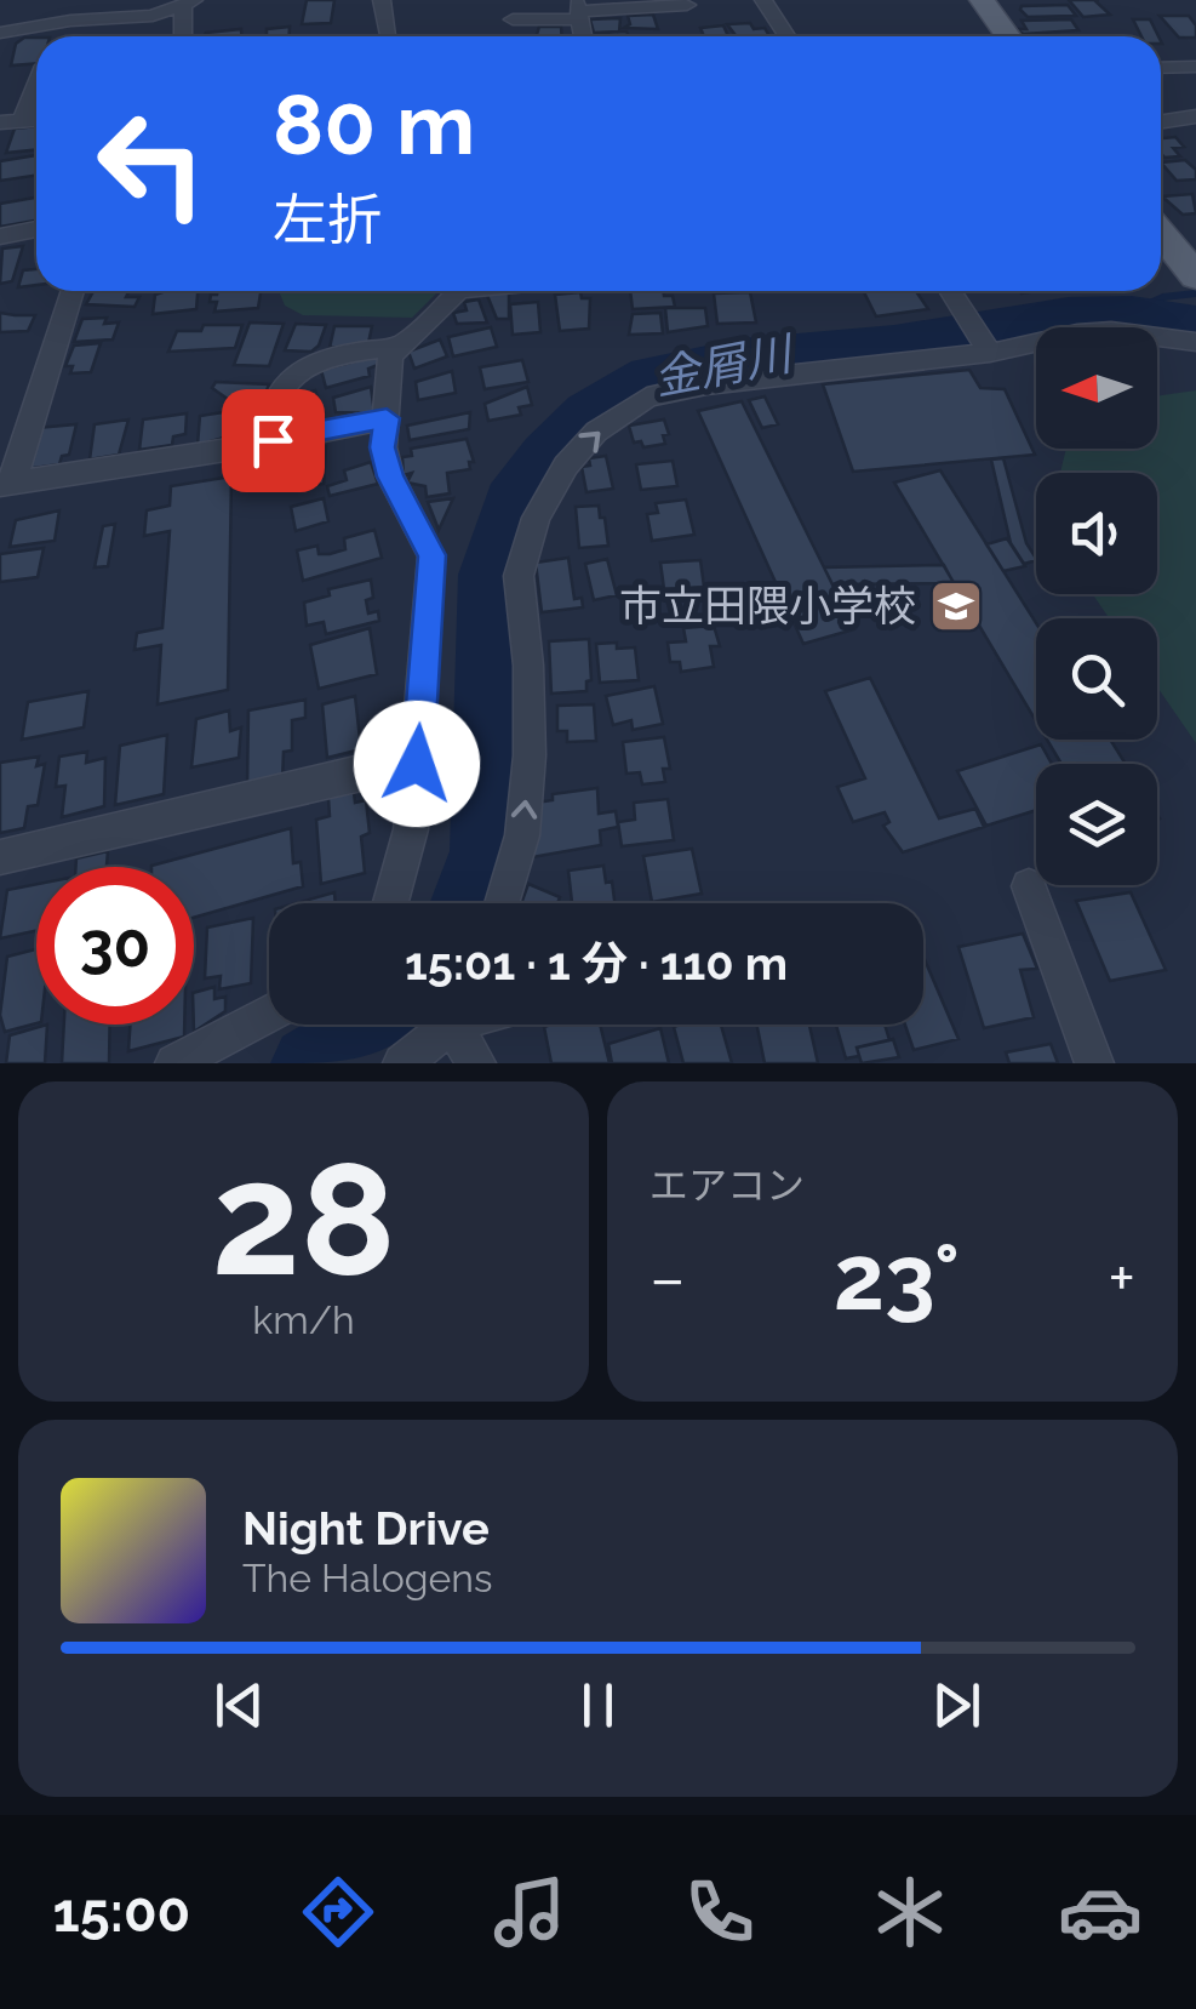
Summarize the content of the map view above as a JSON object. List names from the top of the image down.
{
  "water": ["金屑川"],
  "places": {
    "school or university": ["市立田隈小学校"]
  },
  "north": "left",
  "page": {
    "turn": ["80 m", "左折"],
    "limit": "30",
    "trip": "15:01 · 1 分 · 110 m",
    "tile": [
      ["28", "km/h"],
      "エアコン"
    ],
    "heat": ["−", "23°", "+"],
    "song": ["Night Drive", "The Halogens"],
    "tabs": "15:00"
  }
}
